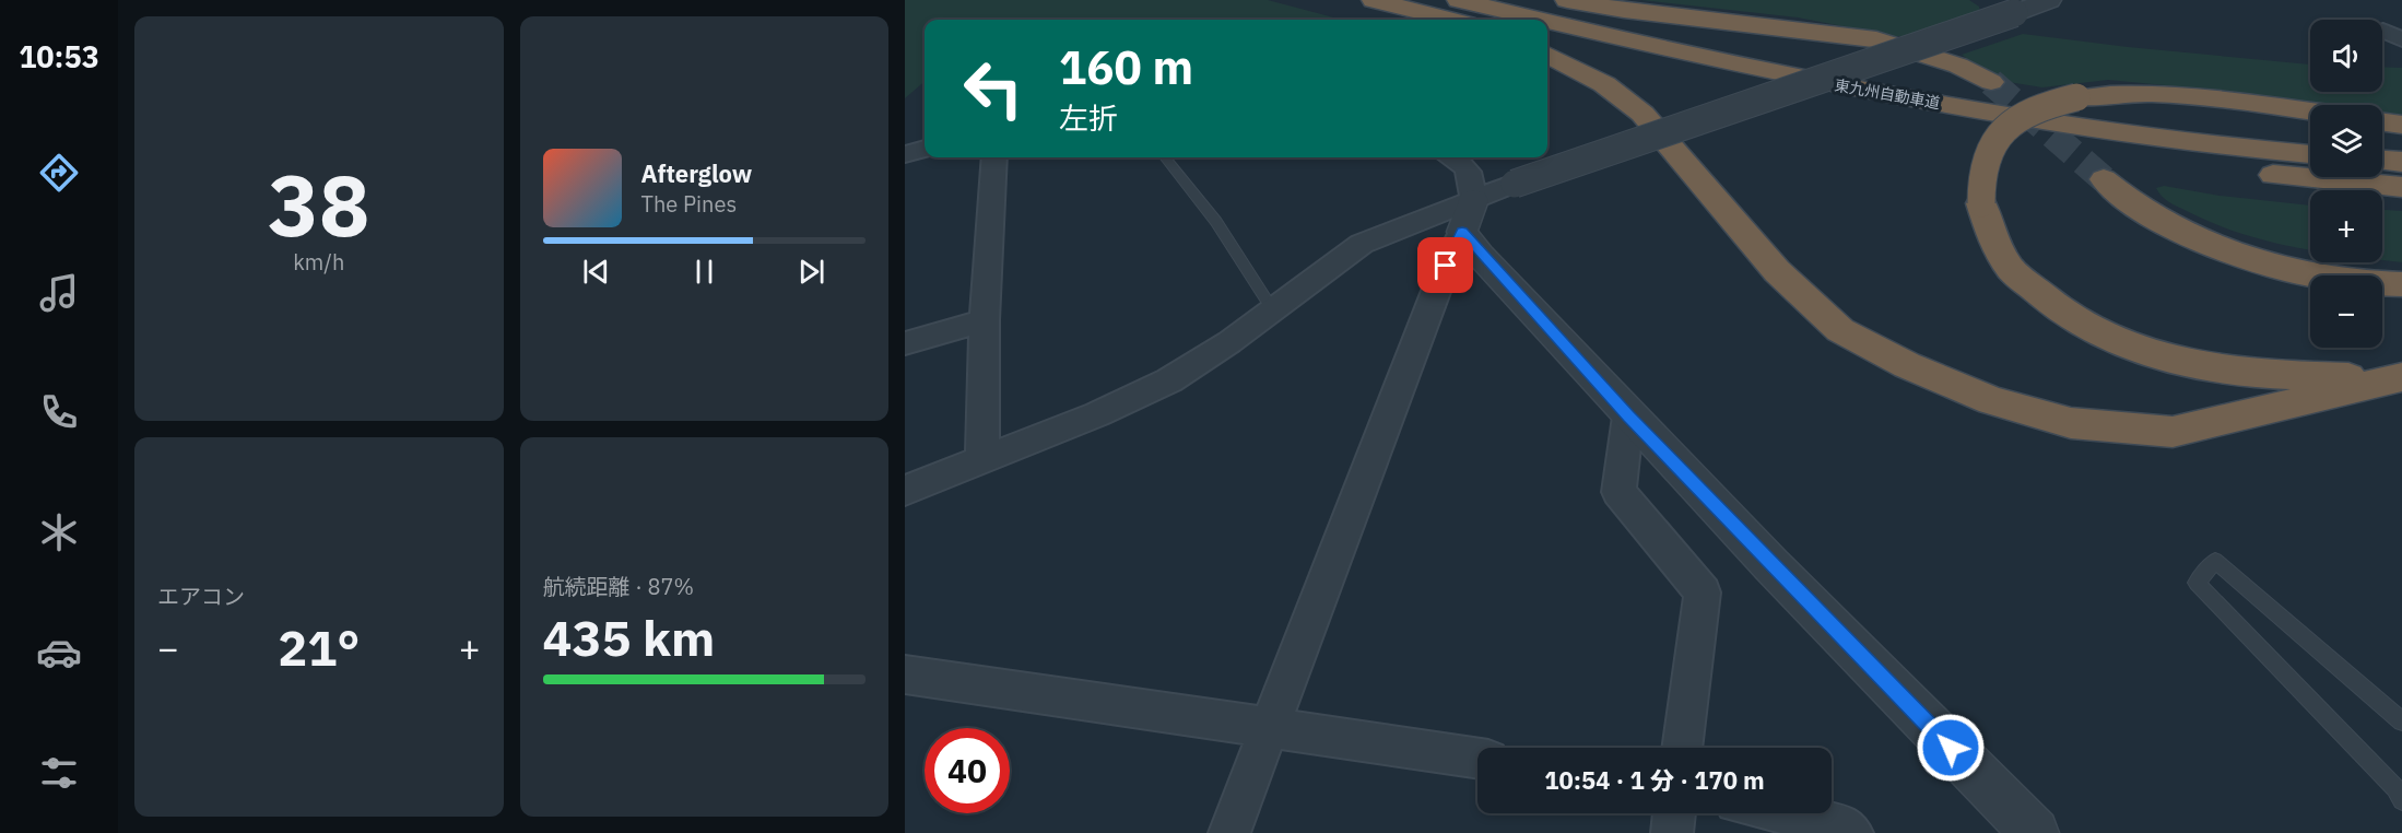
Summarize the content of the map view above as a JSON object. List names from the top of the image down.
{
  "streets": {
    "highway": ["東九州自動車道"]
  },
  "page": {
    "tabs": "10:53",
    "tile": [
      ["38", "km/h"],
      "エアコン",
      ["航続距離 · 87%", "435 km"]
    ],
    "map_buttons": ["+", "−"],
    "turn": ["160 m", "左折"],
    "song": ["Afterglow", "The Pines"],
    "heat": ["−", "21°", "+"],
    "limit": "40",
    "trip": "10:54 · 1 分 · 170 m"
  }
}
